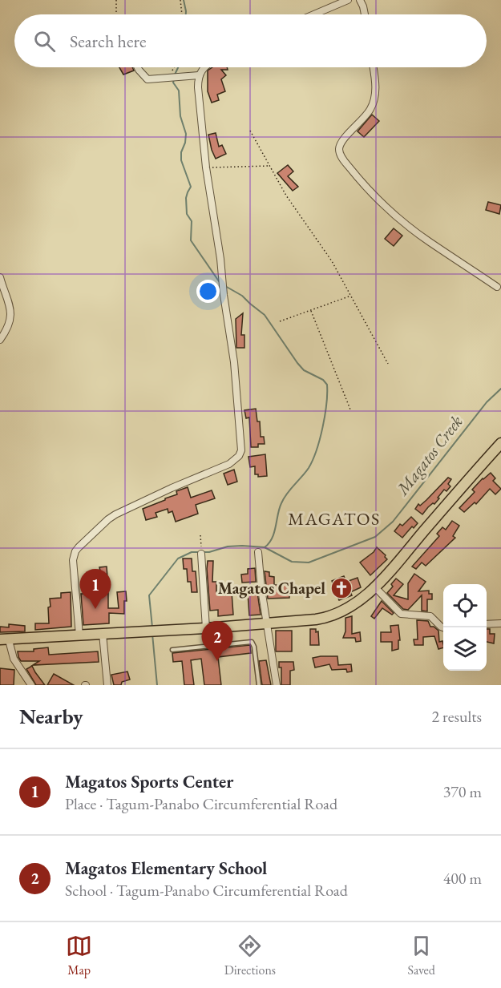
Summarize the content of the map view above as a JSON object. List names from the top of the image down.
{
  "districts": ["MAGATOS"],
  "water": ["Magatos Creek"],
  "places": {
    "church": ["Magatos Chapel"]
  },
  "page": {
    "search": "Search here",
    "pins": ["1", "2"],
    "heading": ["Nearby", "2 results"],
    "list": [
      {
        "mark": "1",
        "name": "Magatos Sports Center",
        "note": "Place · Tagum-Panabo Circumferential Road",
        "value": "370 m"
      },
      {
        "mark": "2",
        "name": "Magatos Elementary School",
        "note": "School · Tagum-Panabo Circumferential Road",
        "value": "400 m"
      }
    ],
    "nav": ["Map", "Directions", "Saved"]
  }
}
